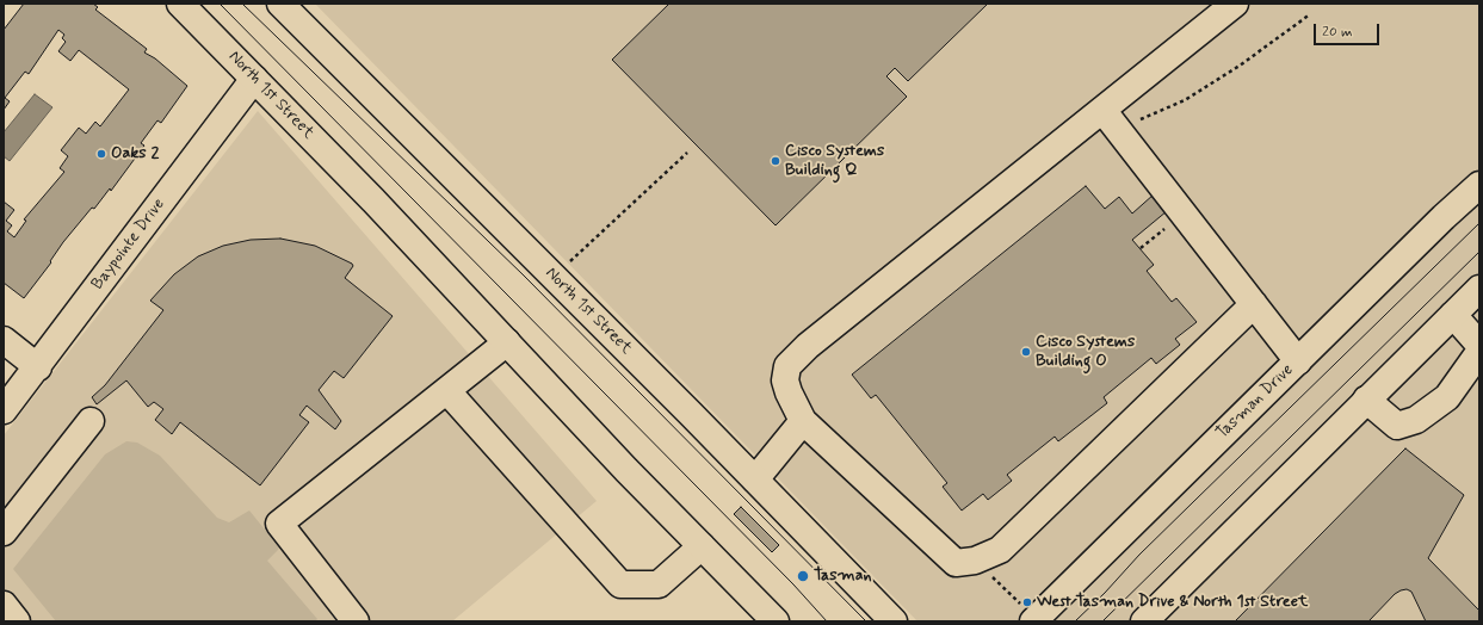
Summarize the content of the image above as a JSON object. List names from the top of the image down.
{
  "streets": {
    "main road": ["North 1st Street", "Baypointe Drive", "Tasman Drive"]
  },
  "crossings": [
    ["North 1st Street", "Baypointe Drive"]
  ],
  "places": [
    "Oaks 2",
    "Cisco Systems Building Q",
    "Cisco Systems Building O",
    "Tasman",
    "West Tasman Drive & North 1st Street"
  ],
  "scale_bar": "20 m"
}
